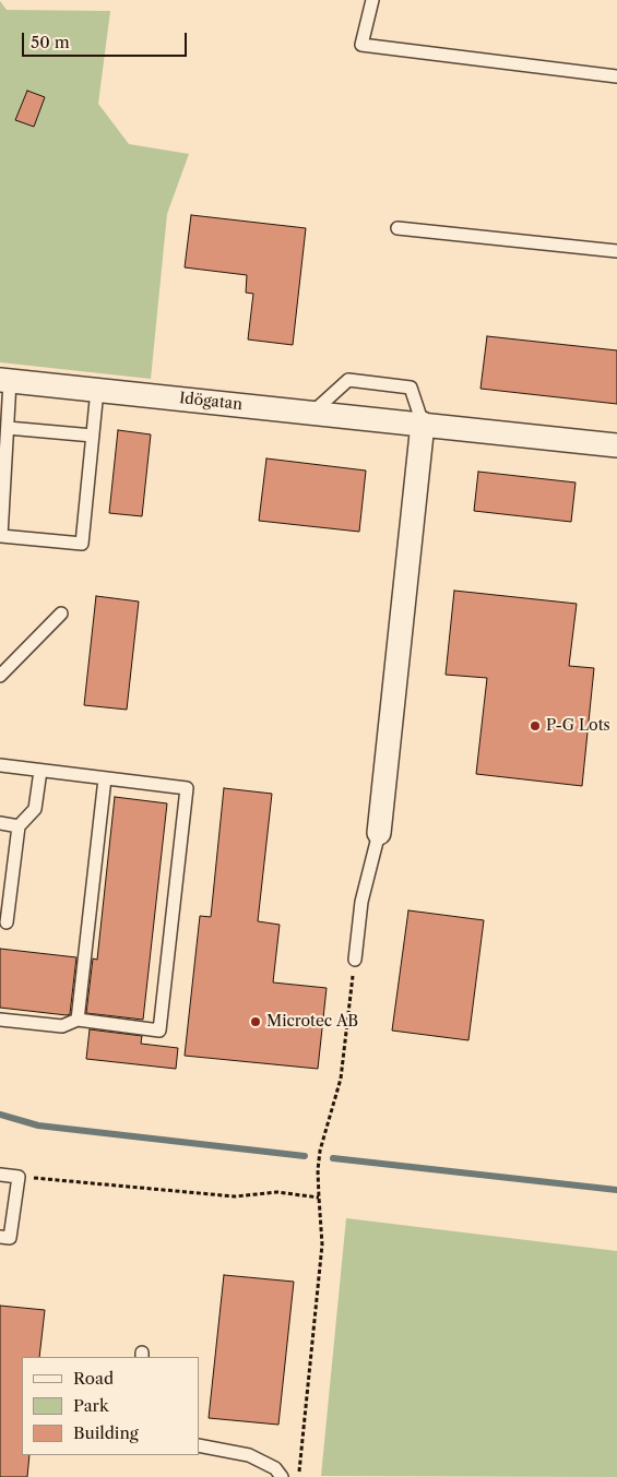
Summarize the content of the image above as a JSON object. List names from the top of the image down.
{
  "streets": {
    "street": ["Idögatan"]
  },
  "places": ["P-G Lots", "Microtec AB"],
  "legend": ["Road", "Park", "Building"],
  "scale_bar": "50 m"
}
